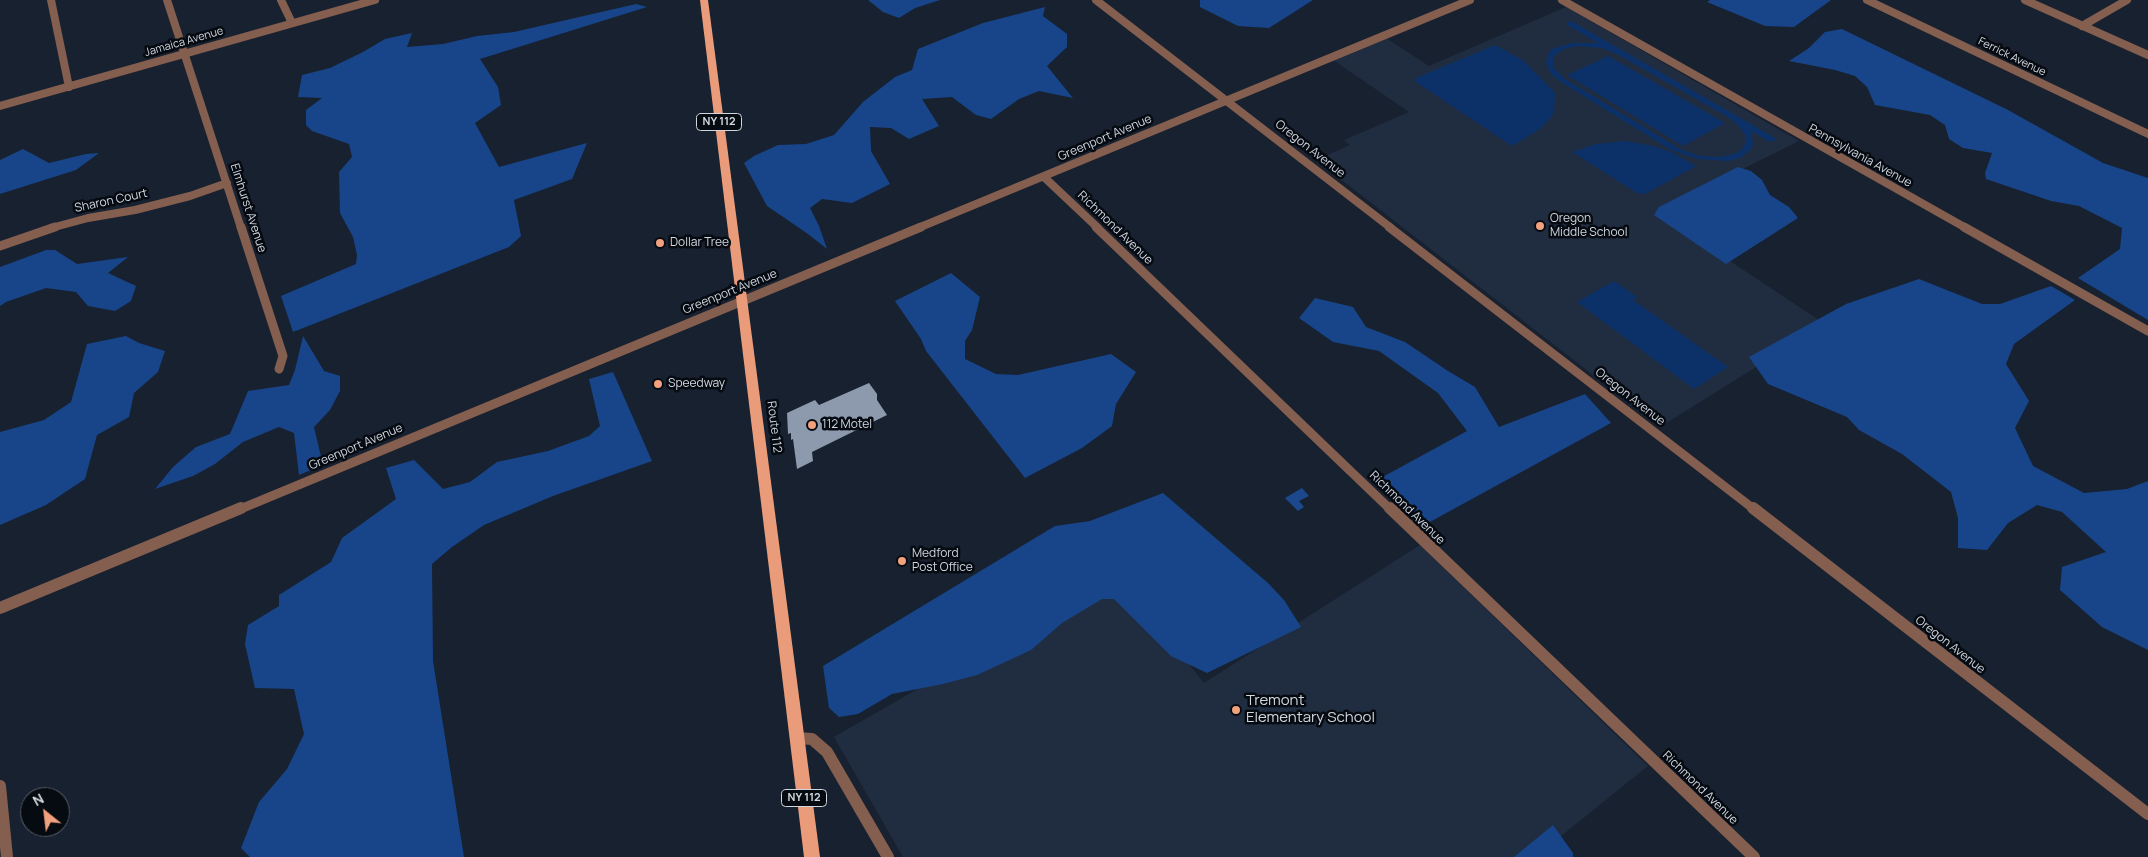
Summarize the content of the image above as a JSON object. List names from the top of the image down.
{
  "streets": {
    "main road": ["NY 112", "Route 112"],
    "street": [
      "Jamaica Avenue",
      "Ferrick Avenue",
      "Greenport Avenue",
      "Oregon Avenue",
      "Pennsylvania Avenue",
      "Sharon Court",
      "Elmhurst Avenue",
      "Richmond Avenue"
    ]
  },
  "crossings": [
    ["Jamaica Avenue", "Elmhurst Avenue"],
    ["Greenport Avenue", "Oregon Avenue"],
    ["Greenport Avenue", "Richmond Avenue"],
    ["Greenport Avenue", "Route 112"],
    ["Sharon Court", "Elmhurst Avenue"]
  ],
  "places": [
    "Oregon Middle School",
    "Dollar Tree",
    "Speedway",
    "112 Motel",
    "Medford Post Office",
    "Tremont Elementary School"
  ],
  "north": "top left"
}
